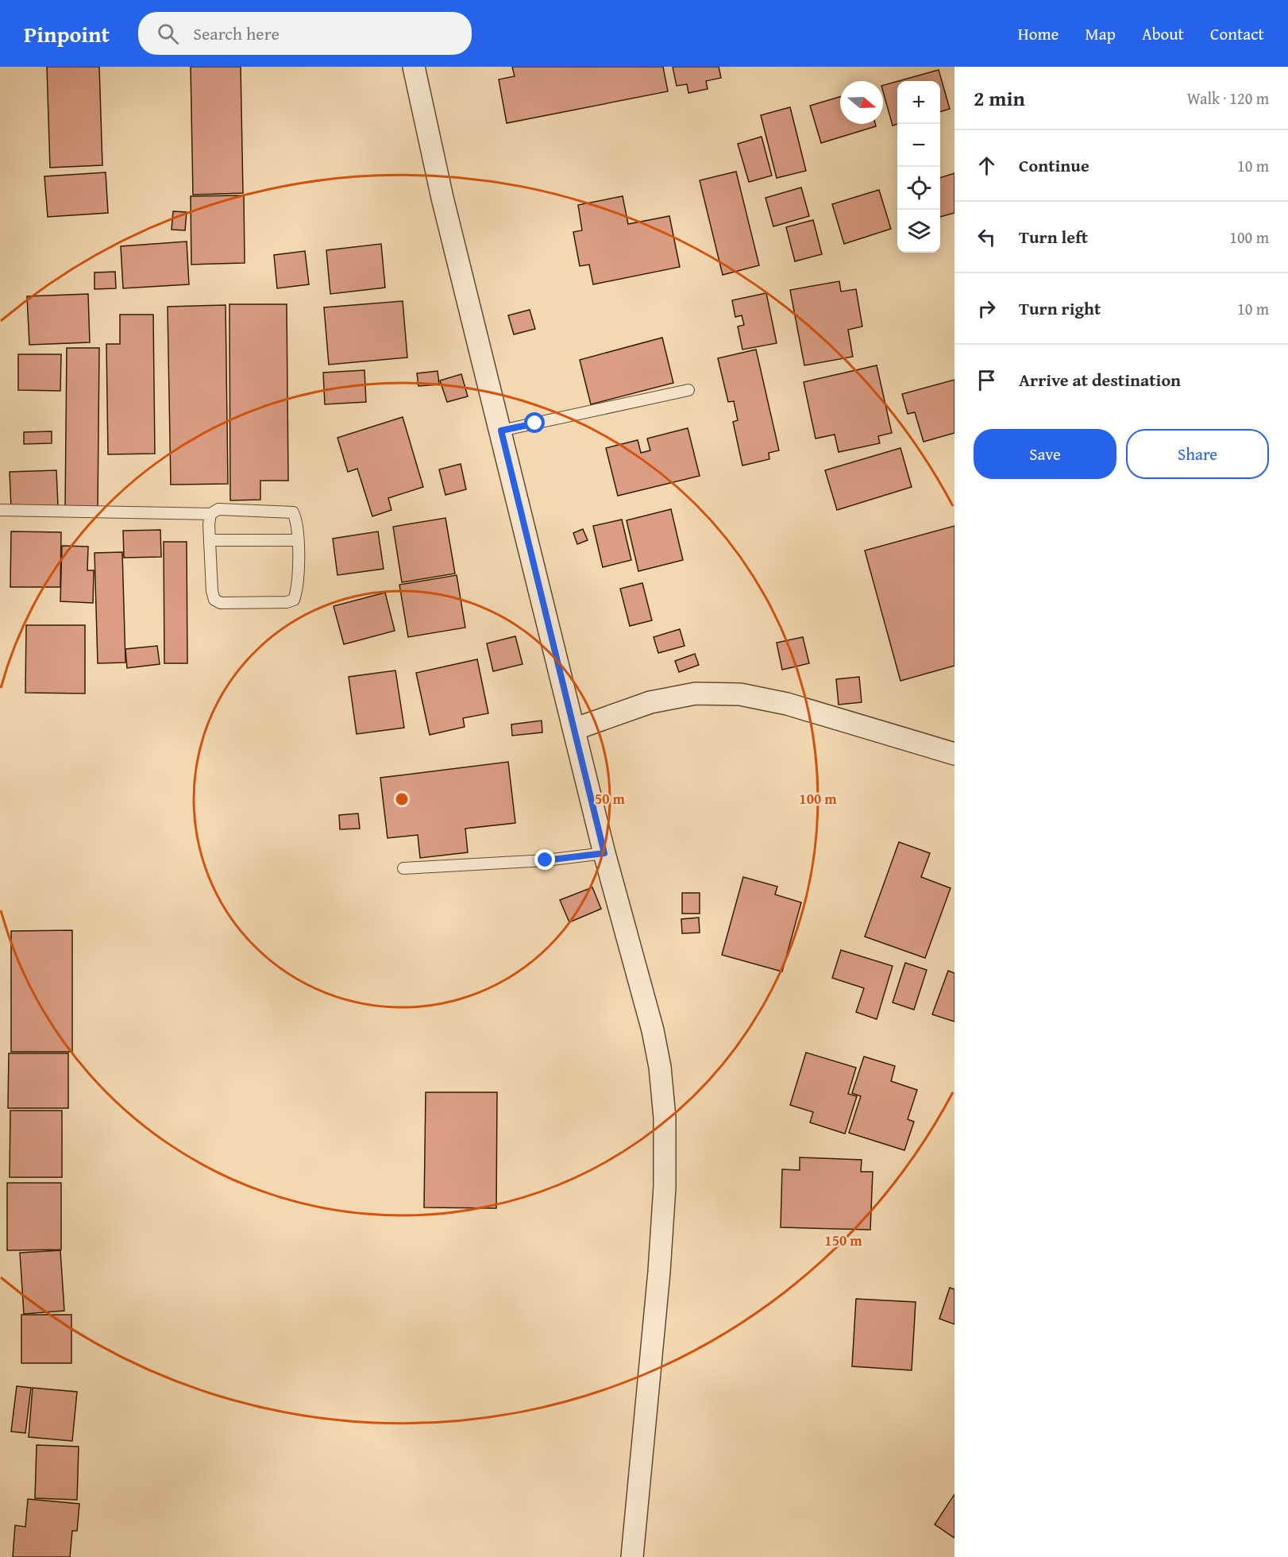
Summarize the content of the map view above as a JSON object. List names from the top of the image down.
{
  "north": "right",
  "page": {
    "header": "Pinpoint",
    "search": "Search here",
    "nav": [
      "Home",
      "Map",
      "About",
      "Contact"
    ],
    "heading": ["2 min", "Walk · 120 m"],
    "map_buttons": ["+", "−"],
    "list": [
      ["Continue", "10 m"],
      ["Turn left", "100 m"],
      ["Turn right", "10 m"],
      "Arrive at destination"
    ],
    "buttons": ["Save", "Share"]
  },
  "rings": ["50 m", "100 m", "150 m"]
}
